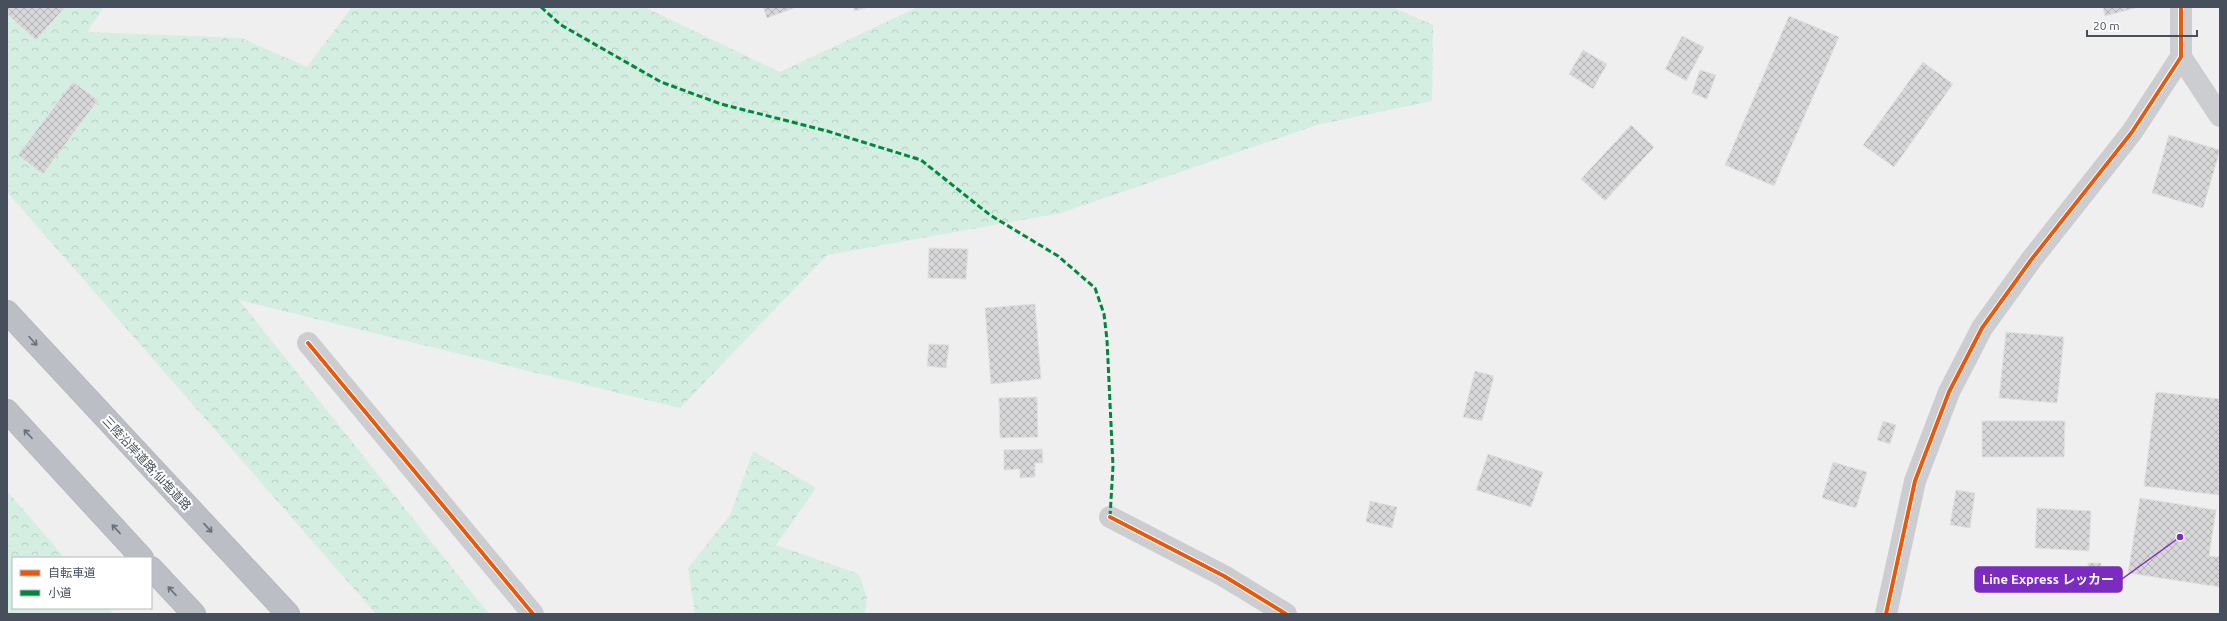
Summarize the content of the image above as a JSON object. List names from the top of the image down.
{
  "streets": {
    "highway": ["三陸沿岸道路;仙塩道路"]
  },
  "places": ["Line Express レッカー"],
  "legend": ["自転車道", "小道"],
  "scale_bar": "20 m"
}
